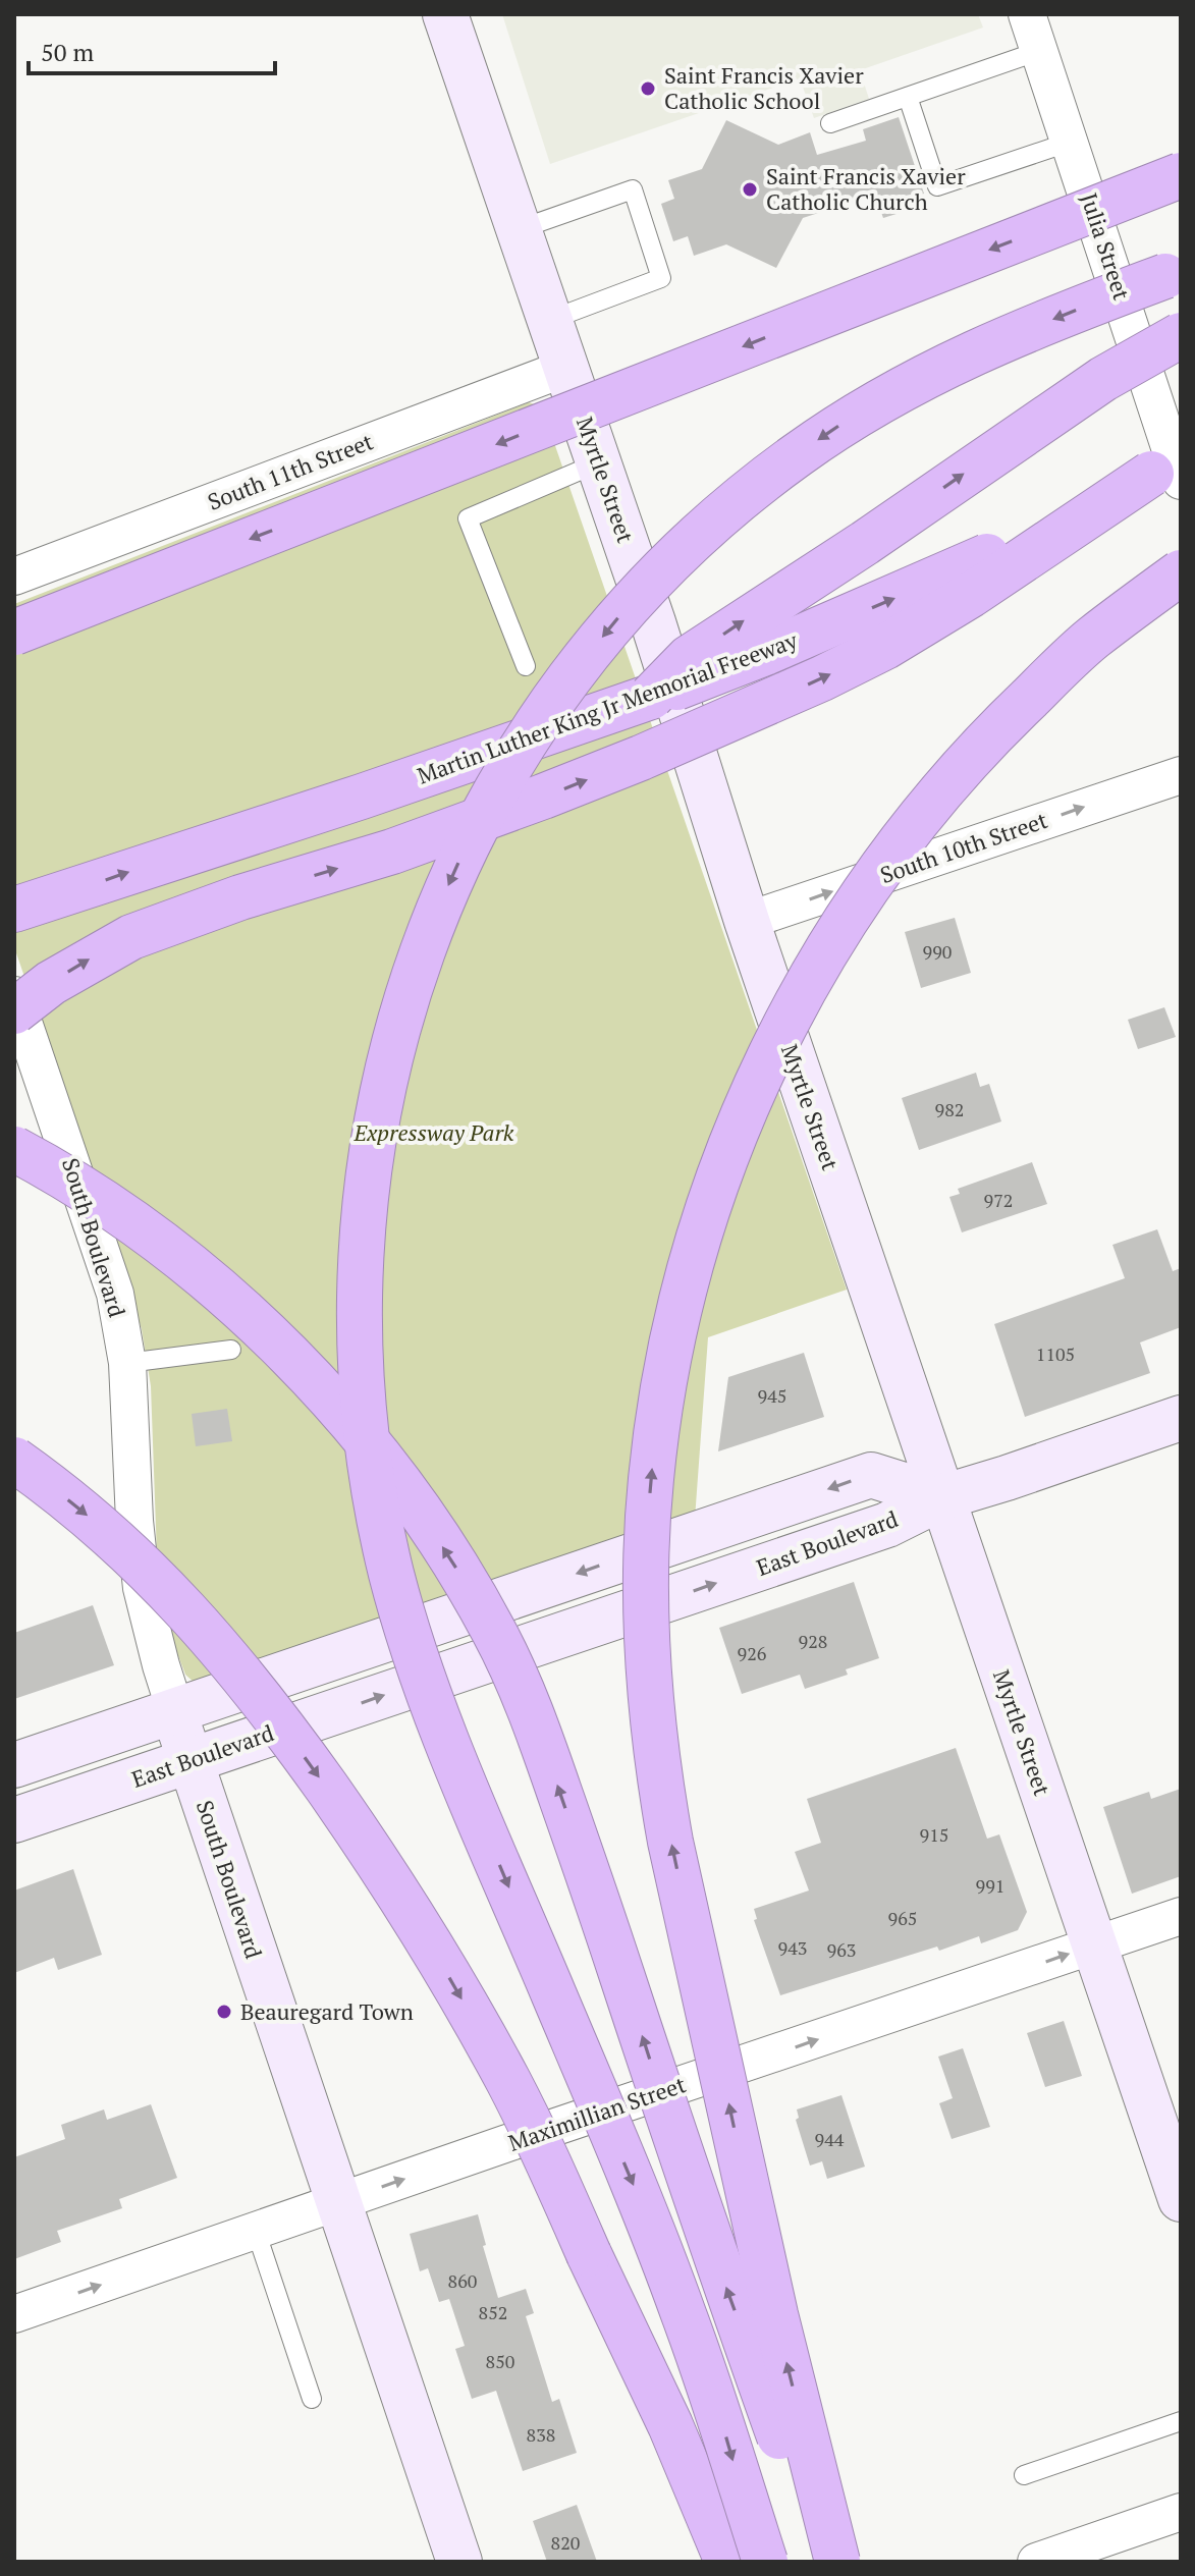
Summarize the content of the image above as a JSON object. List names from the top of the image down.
{
  "streets": {
    "highway": ["Martin Luther King Jr Memorial Freeway"],
    "street": [
      "Julia Street",
      "South 11th Street",
      "Myrtle Street",
      "South 10th Street",
      "South Boulevard",
      "East Boulevard",
      "Maximillian Street"
    ]
  },
  "crossings": [
    ["Julia Street", "Martin Luther King Jr Memorial Freeway"],
    ["South 11th Street", "Myrtle Street"],
    ["Myrtle Street", "South 10th Street"],
    ["Myrtle Street", "East Boulevard"],
    ["Myrtle Street", "Maximillian Street"],
    ["South Boulevard", "East Boulevard"],
    ["South Boulevard", "Maximillian Street"]
  ],
  "one_way": ["South 10th Street", "Maximillian Street"],
  "parks": ["Expressway Park"],
  "places": ["Saint Francis Xavier Catholic School", "Saint Francis Xavier Catholic Church", "Beauregard Town"],
  "house_numbers": [
    "990",
    "982",
    "972",
    "1105",
    "945",
    "928",
    "926",
    "915",
    "991",
    "965",
    "943",
    "963",
    "944",
    "860",
    "852",
    "850",
    "838",
    "820"
  ],
  "scale_bar": "50 m"
}
